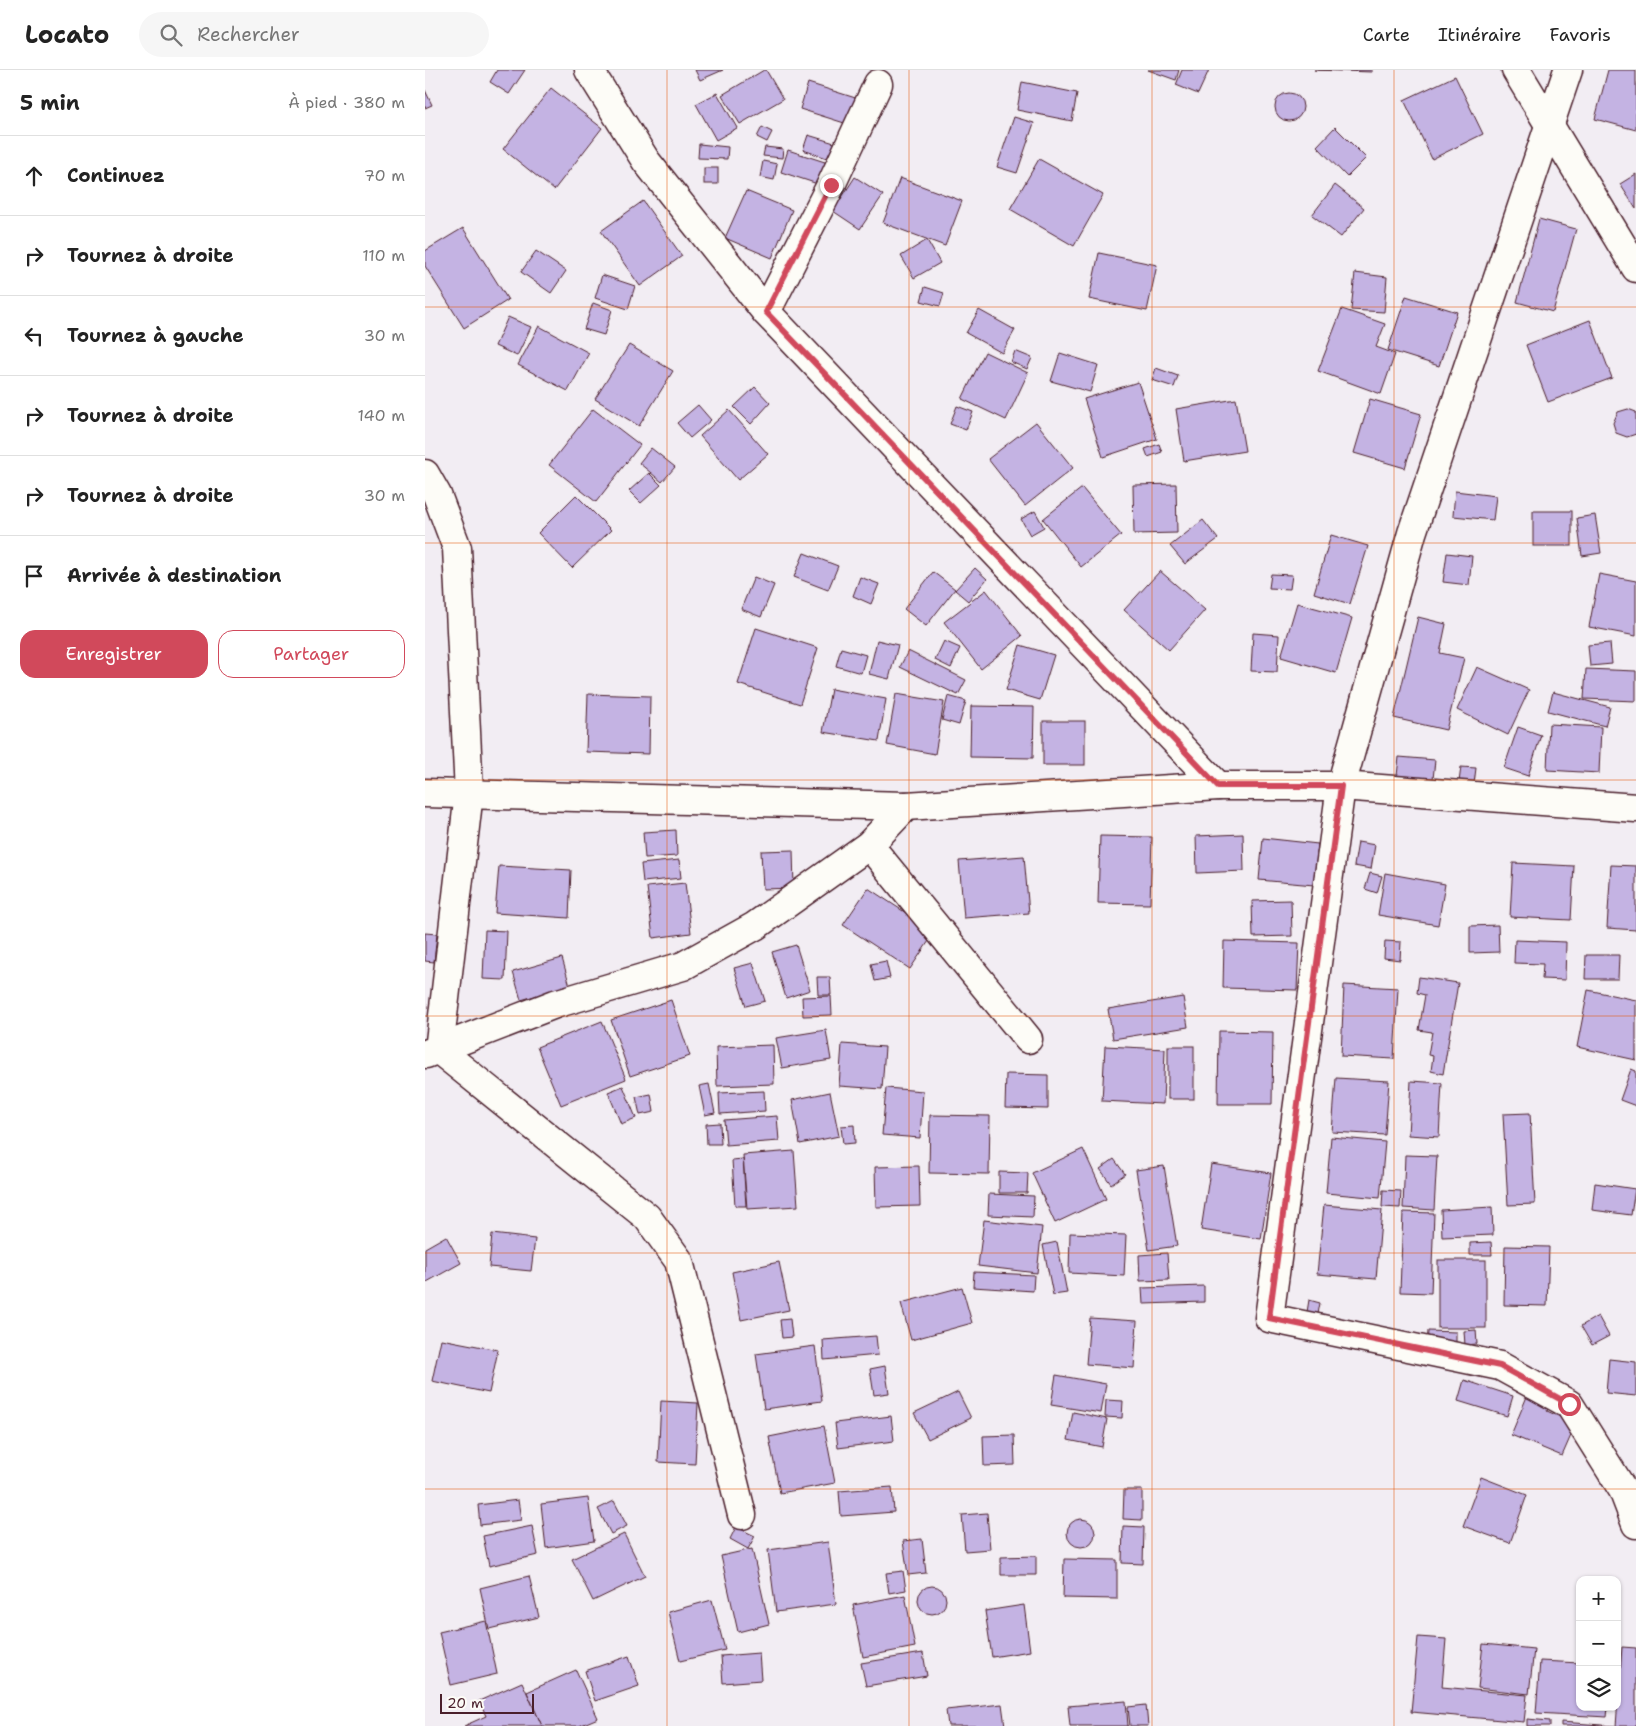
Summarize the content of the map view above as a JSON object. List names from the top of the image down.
{
  "scale_bar": "20 m",
  "page": {
    "header": "Locato",
    "search": "Rechercher",
    "nav": ["Carte", "Itinéraire", "Favoris"],
    "heading": ["5 min", "À pied · 380 m"],
    "list": [
      ["Continuez", "70 m"],
      ["Tournez à droite", "110 m"],
      ["Tournez à gauche", "30 m"],
      ["Tournez à droite", "140 m"],
      ["Tournez à droite", "30 m"],
      "Arrivée à destination"
    ],
    "buttons": ["Enregistrer", "Partager"],
    "map_buttons": ["+", "−"],
    "scale": "20 m"
  }
}
